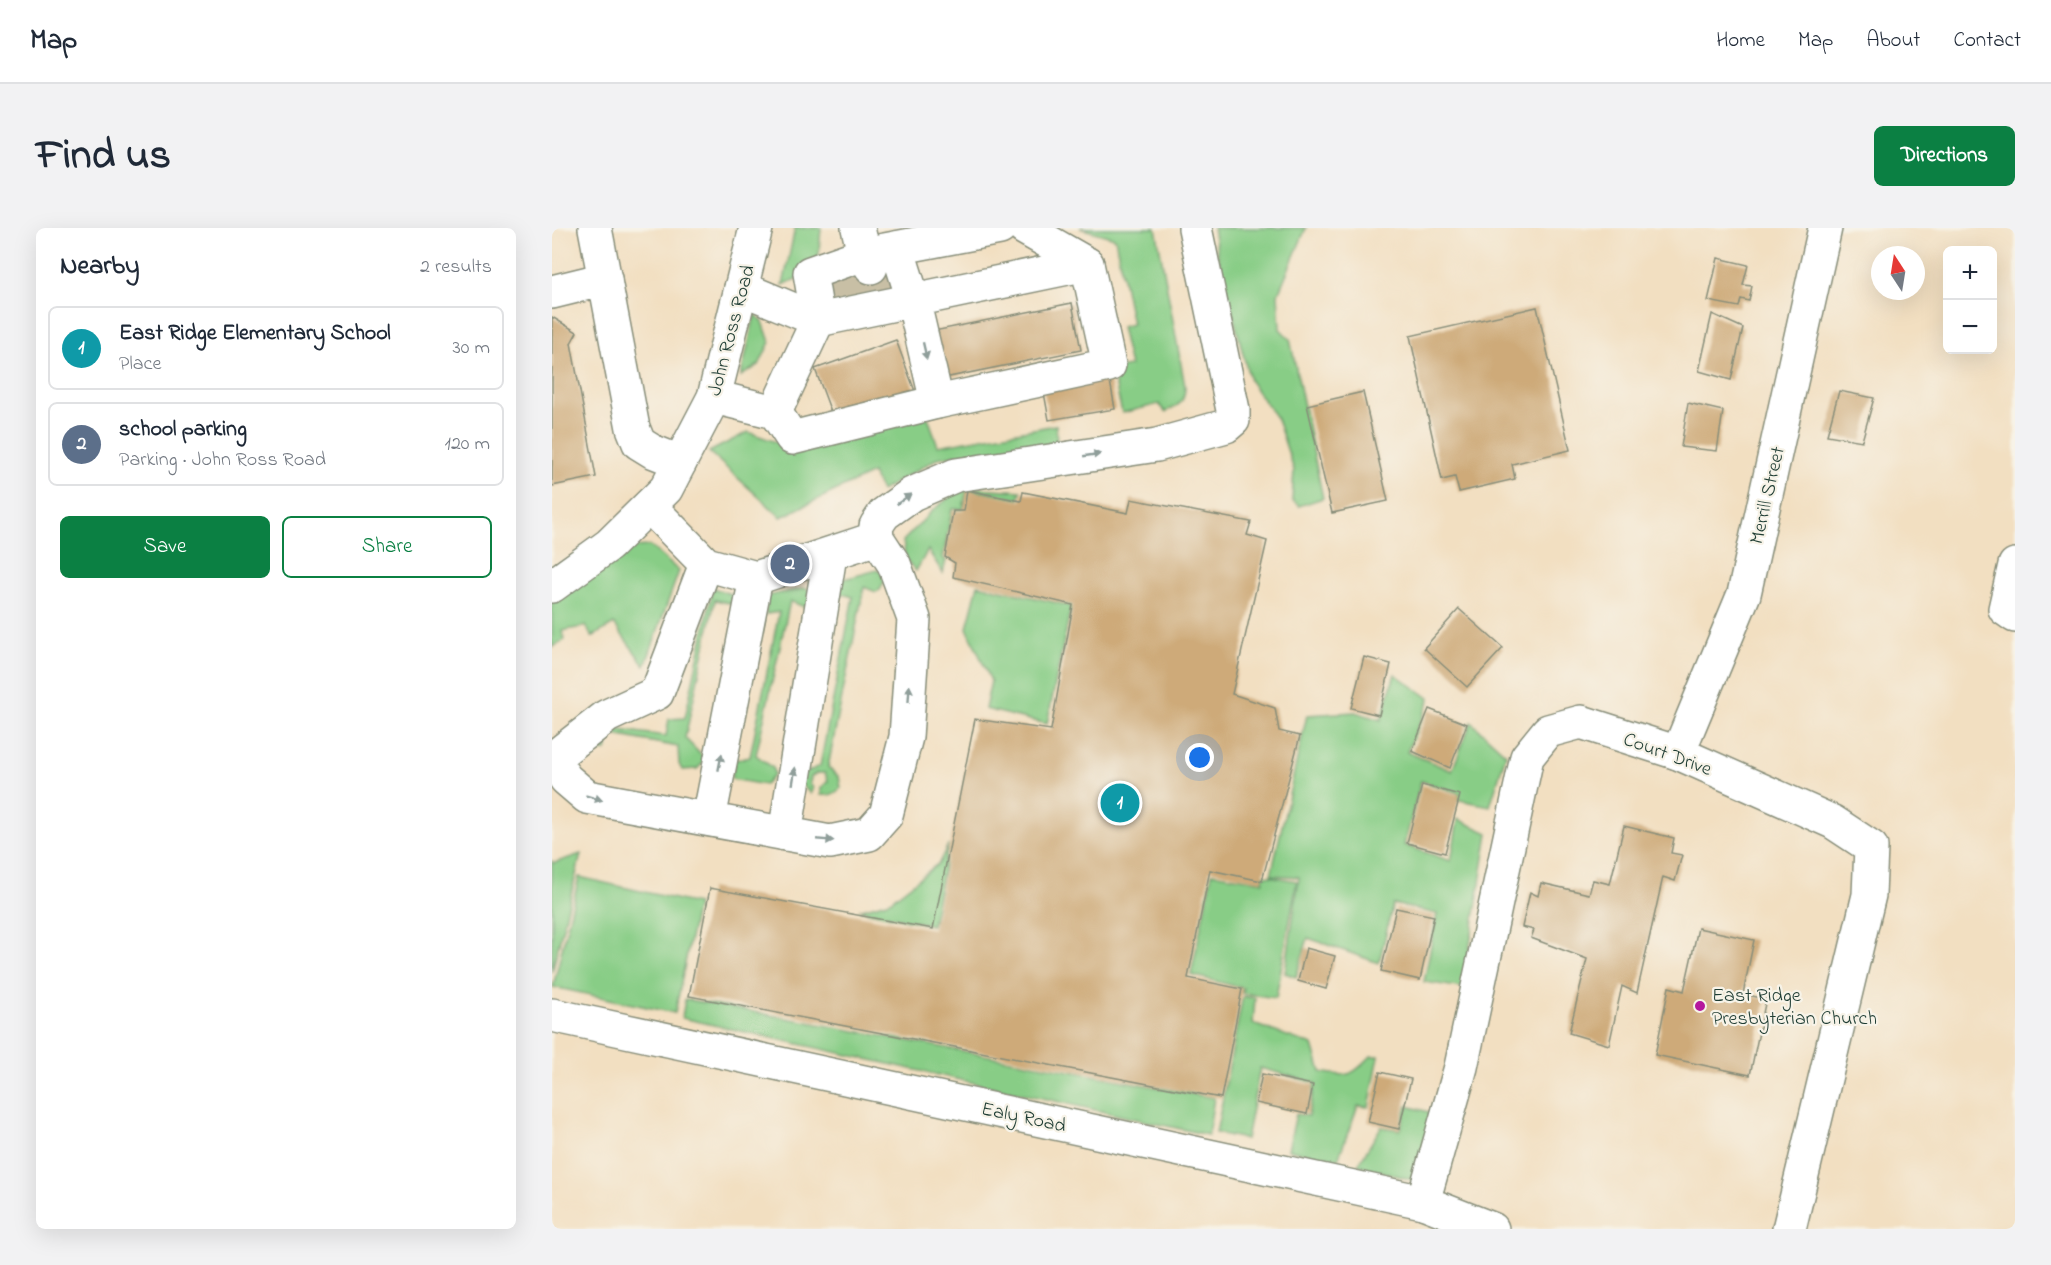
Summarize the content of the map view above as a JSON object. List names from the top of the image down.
{
  "streets": {
    "street": [
      "John Ross Road",
      "Merrill Street",
      "Court Drive",
      "Ealy Road"
    ]
  },
  "crossings": [
    ["Merrill Street", "Court Drive"],
    ["Court Drive", "Ealy Road"]
  ],
  "places": ["East Ridge Presbyterian Church"],
  "north": "top",
  "page": {
    "header": "Map",
    "nav": [
      "Home",
      "Map",
      "About",
      "Contact"
    ],
    "title": "Find us",
    "buttons": [
      "Directions",
      ["Save", "Share"]
    ],
    "heading": ["Nearby", "2 results"],
    "map_buttons": ["+", "−"],
    "list": [
      {
        "mark": "1",
        "name": "East Ridge Elementary School",
        "note": "Place",
        "value": "30 m"
      },
      {
        "mark": "2",
        "name": "school parking",
        "note": "Parking · John Ross Road",
        "value": "120 m"
      }
    ],
    "pins": ["2", "1"]
  }
}
